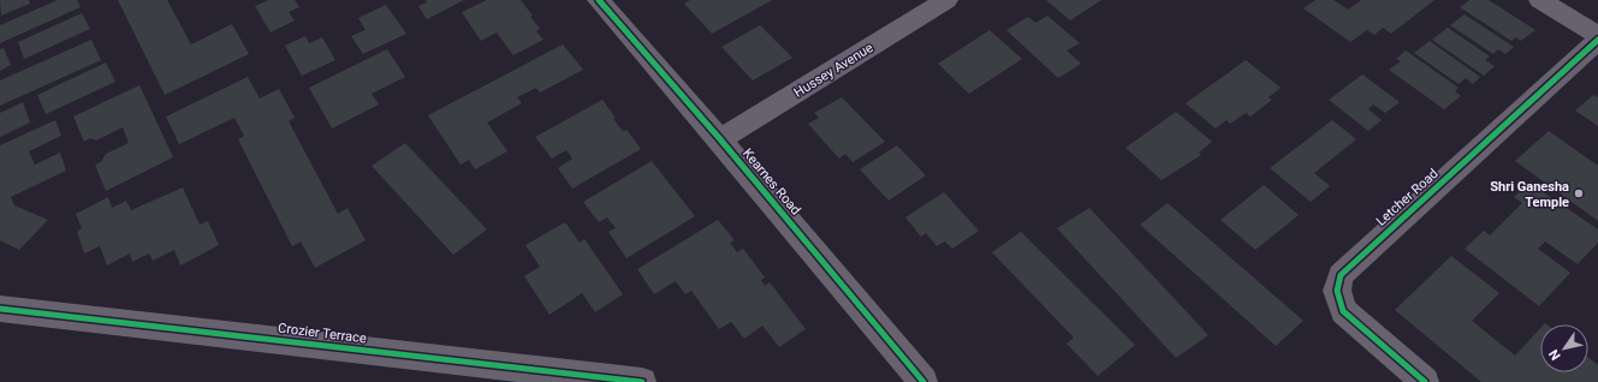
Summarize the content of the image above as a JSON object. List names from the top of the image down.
{
  "streets": {
    "street": [
      "Hussey Avenue",
      "Kearnes Road",
      "Letcher Road",
      "Crozier Terrace"
    ]
  },
  "crossings": [
    ["Hussey Avenue", "Kearnes Road"]
  ],
  "places": ["Shri Ganesha Temple"],
  "north": "bottom left"
}
